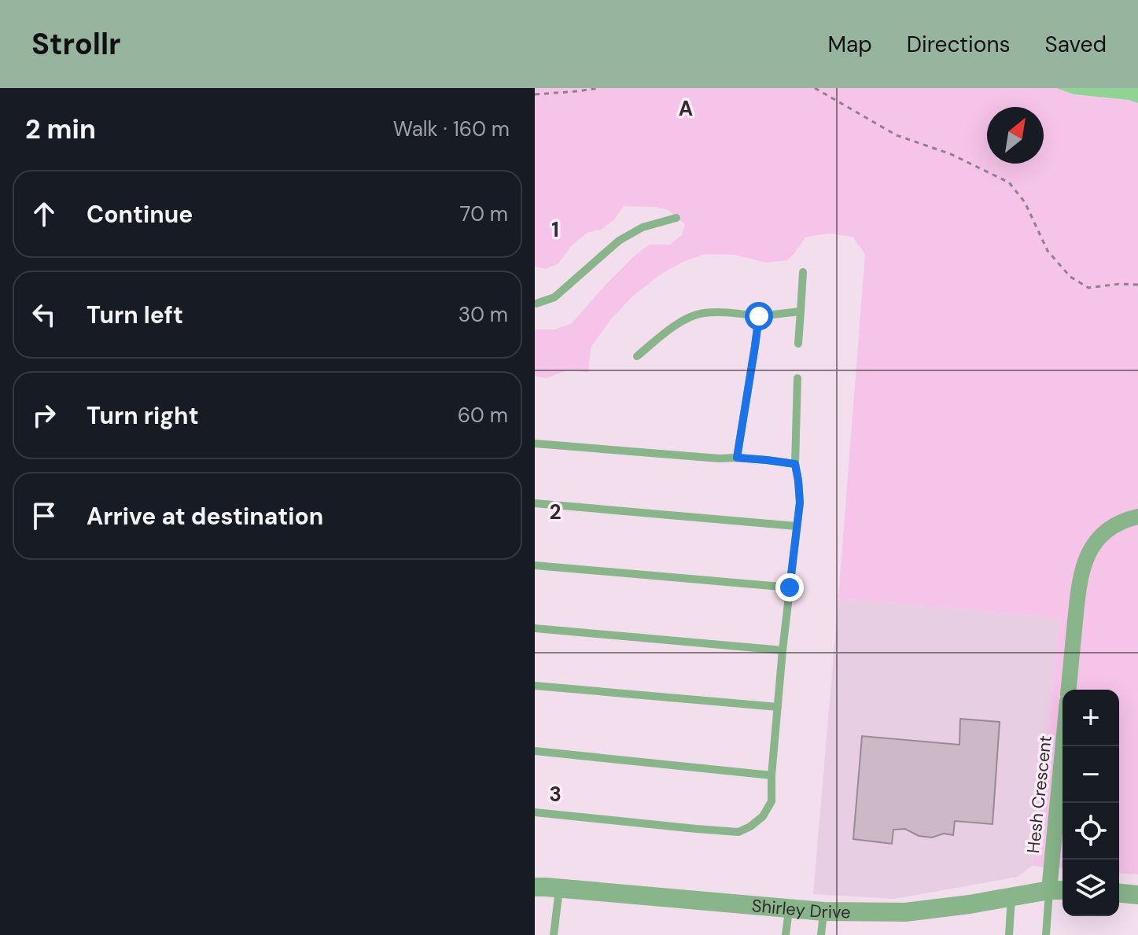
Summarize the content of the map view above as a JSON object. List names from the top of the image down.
{
  "streets": {
    "street": ["Hesh Crescent", "Shirley Drive"]
  },
  "crossings": [
    ["Hesh Crescent", "Shirley Drive"]
  ],
  "north": "top right",
  "page": {
    "header": "Strollr",
    "nav": ["Map", "Directions", "Saved"],
    "heading": ["2 min", "Walk · 160 m"],
    "list": [
      ["Continue", "70 m"],
      ["Turn left", "30 m"],
      ["Turn right", "60 m"],
      "Arrive at destination"
    ],
    "map_buttons": ["+", "−"]
  },
  "grid": {
    "columns": ["A"],
    "rows": ["1", "2", "3"]
  }
}
